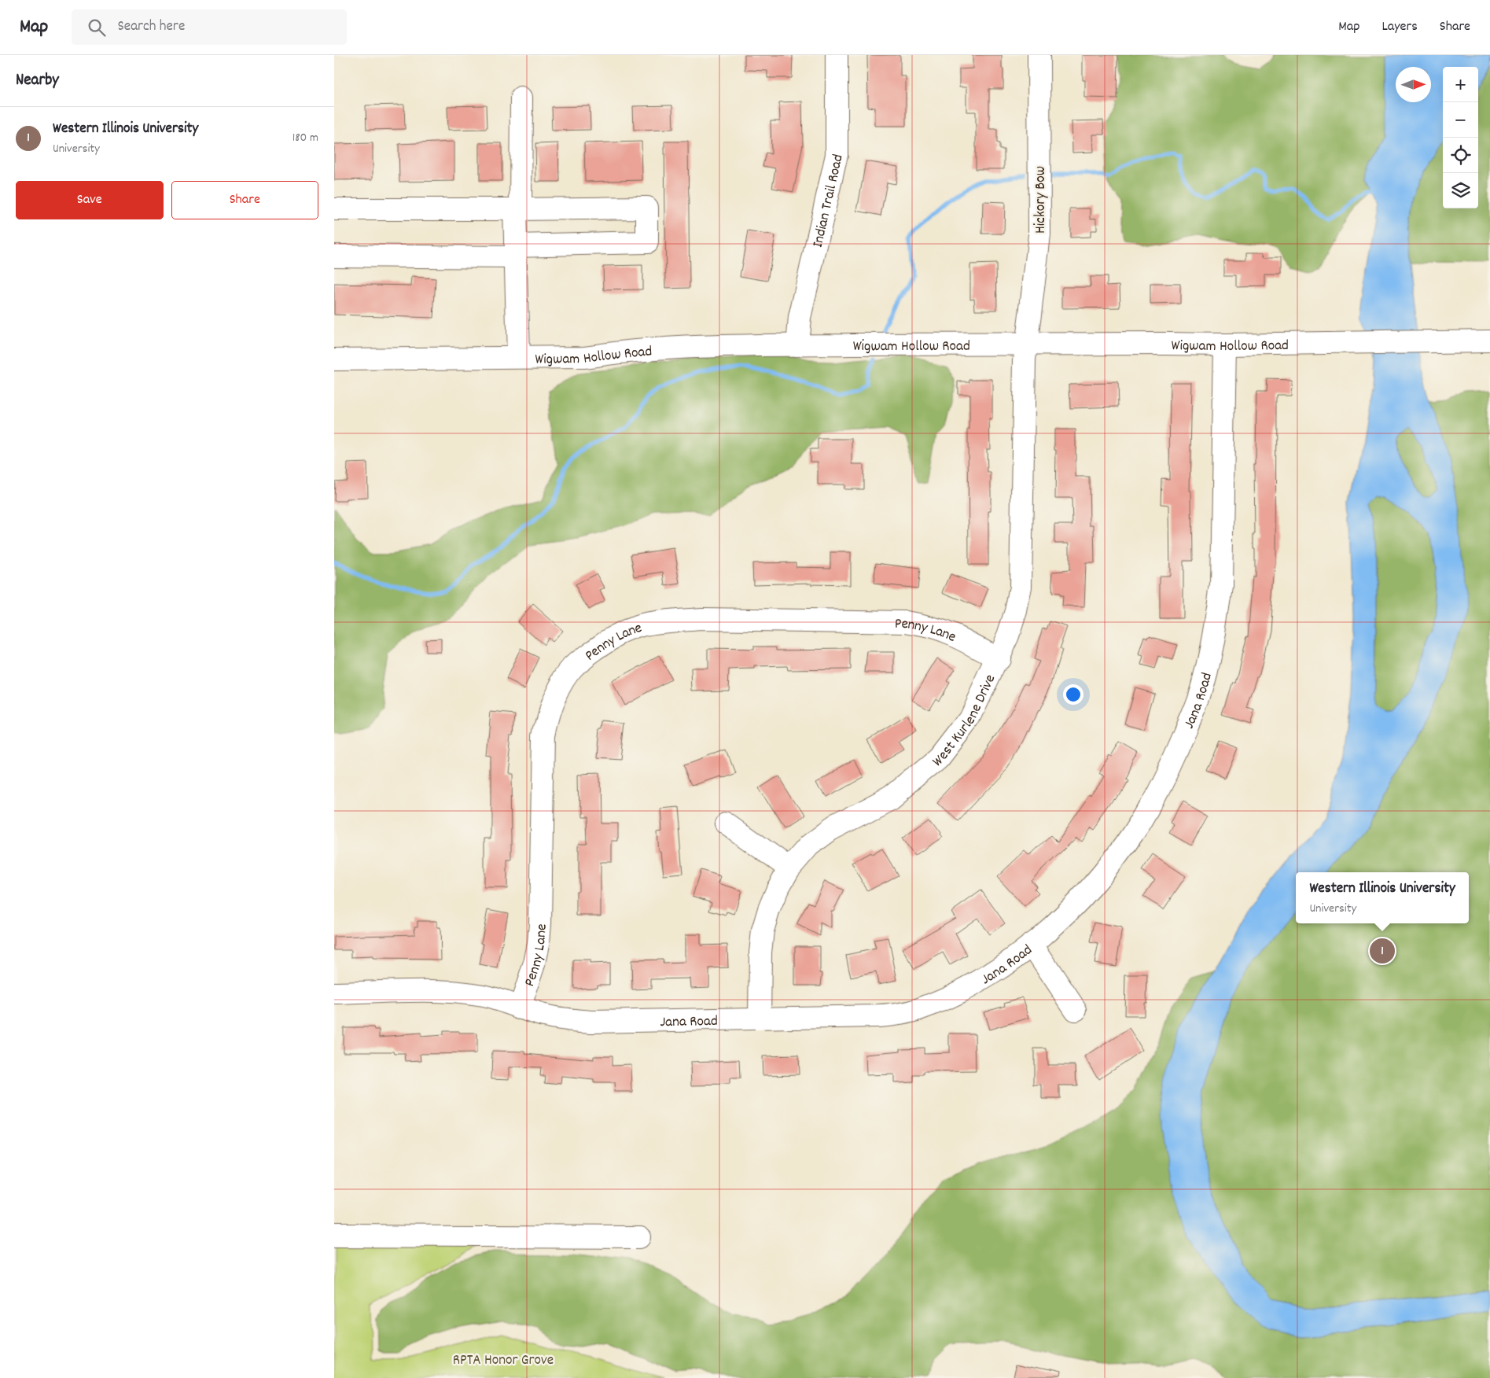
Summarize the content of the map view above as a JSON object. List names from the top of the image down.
{
  "streets": {
    "street": [
      "Hickory Bow",
      "Indian Trail Road",
      "Wigwam Hollow Road",
      "Penny Lane",
      "Jana Road",
      "West Kurlene Drive"
    ]
  },
  "crossings": [
    ["Hickory Bow", "Wigwam Hollow Road"],
    ["Hickory Bow", "West Kurlene Drive"],
    ["Indian Trail Road", "Wigwam Hollow Road"],
    ["Wigwam Hollow Road", "Jana Road"],
    ["Wigwam Hollow Road", "West Kurlene Drive"],
    ["Penny Lane", "Jana Road"],
    ["Penny Lane", "West Kurlene Drive"],
    ["Jana Road", "West Kurlene Drive"]
  ],
  "parks": ["RPTA Honor Grove"],
  "north": "right",
  "page": {
    "header": "Map",
    "search": "Search here",
    "nav": ["Map", "Layers", "Share"],
    "heading": "Nearby",
    "map_buttons": ["+", "−"],
    "list": [
      {
        "mark": "1",
        "name": "Western Illinois University",
        "note": "University",
        "value": "180 m"
      }
    ],
    "buttons": ["Save", "Share"],
    "popup": ["Western Illinois University", "University"],
    "pins": "1"
  }
}
